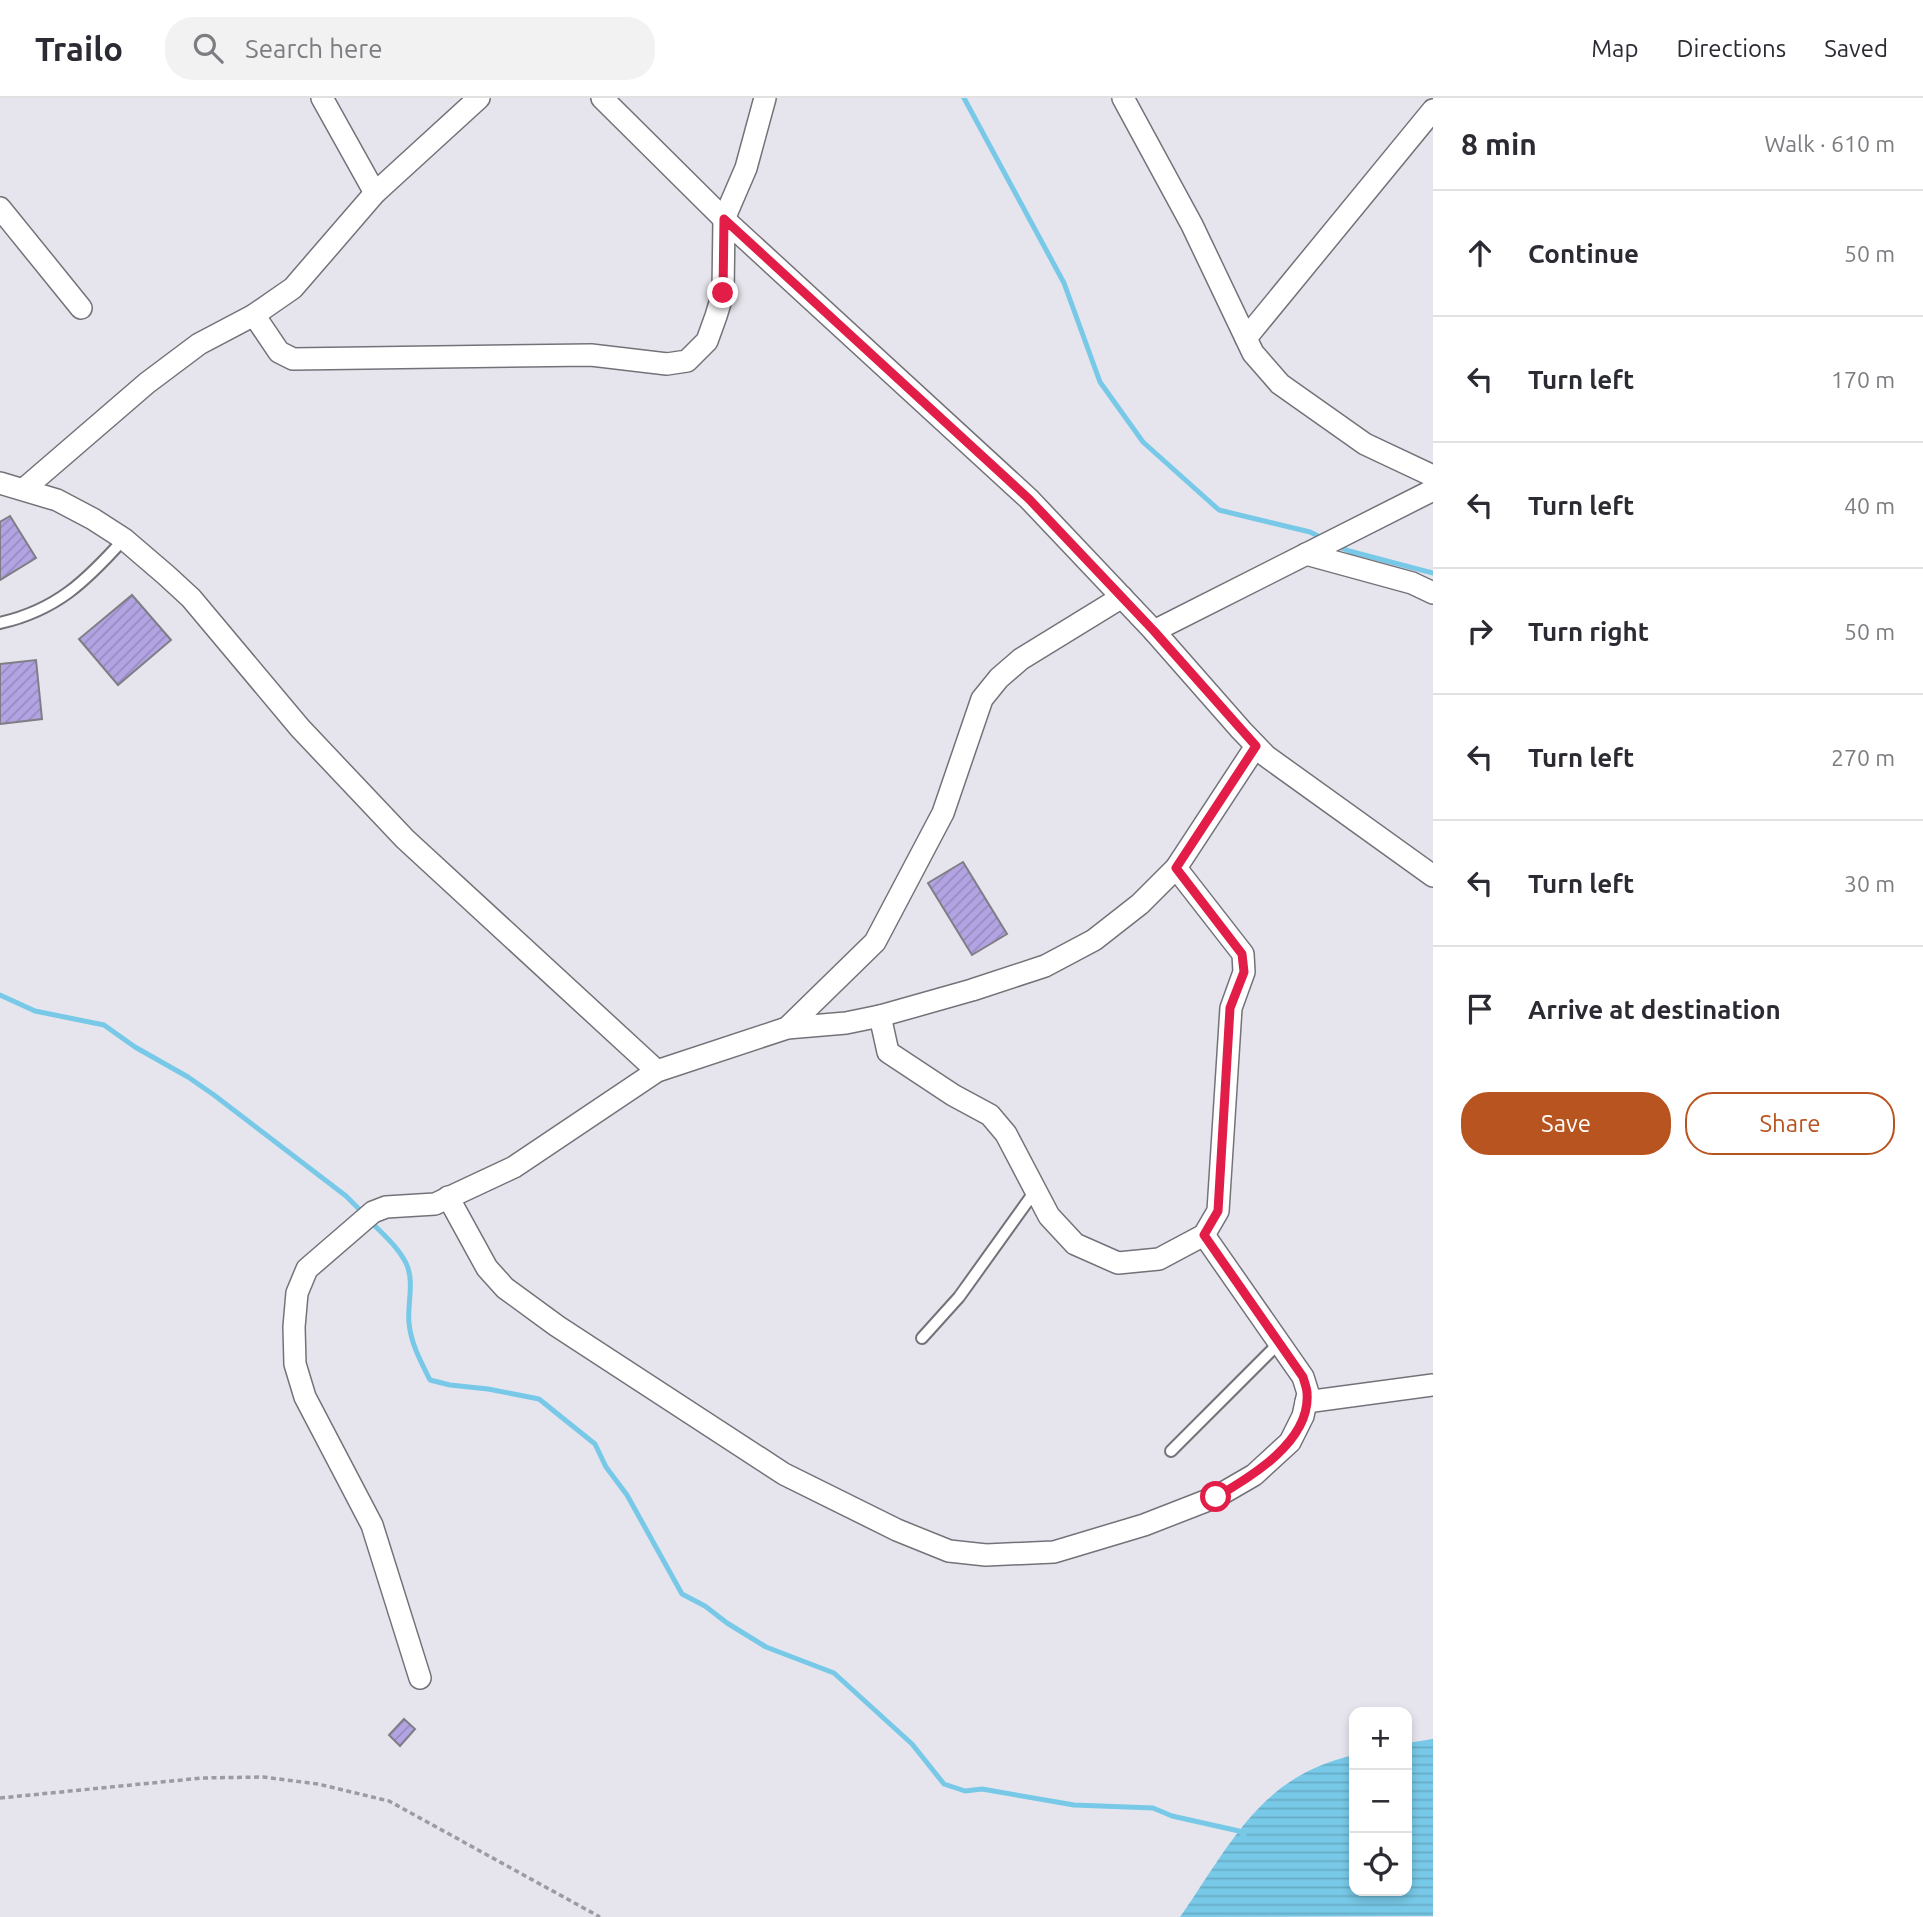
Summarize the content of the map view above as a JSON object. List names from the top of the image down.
{
  "page": {
    "header": "Trailo",
    "search": "Search here",
    "nav": ["Map", "Directions", "Saved"],
    "heading": ["8 min", "Walk · 610 m"],
    "list": [
      ["Continue", "50 m"],
      ["Turn left", "170 m"],
      ["Turn left", "40 m"],
      ["Turn right", "50 m"],
      ["Turn left", "270 m"],
      ["Turn left", "30 m"],
      "Arrive at destination"
    ],
    "buttons": ["Save", "Share"],
    "map_buttons": ["+", "−"]
  }
}
